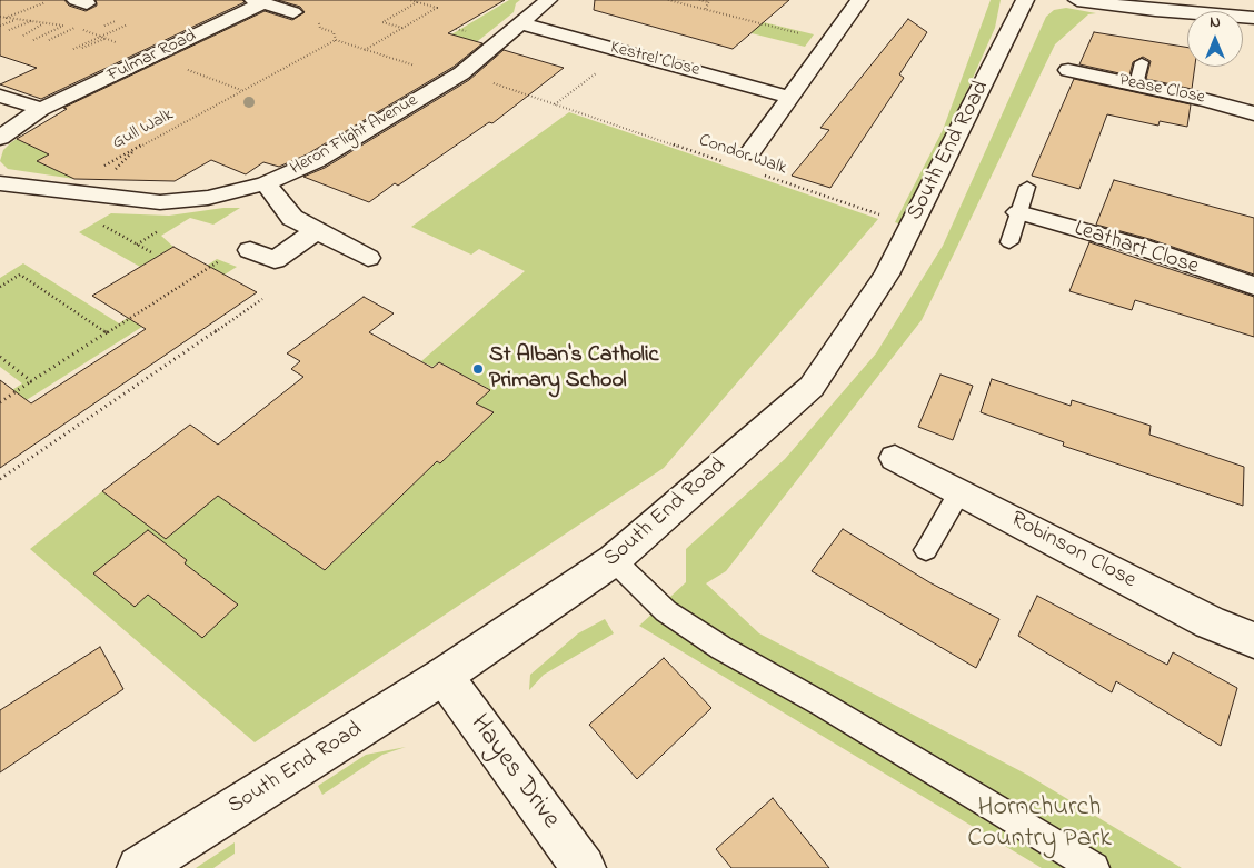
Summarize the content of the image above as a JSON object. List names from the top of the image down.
{
  "streets": {
    "street": [
      "Fulmar Road",
      "Kestrel Close",
      "Pease Close",
      "Heron Flight Avenue",
      "South End Road",
      "Leathart Close",
      "Robinson Close",
      "Hayes Drive"
    ],
    "path": ["Gull Walk", "Condor Walk"]
  },
  "crossings": [
    ["Kestrel Close", "Heron Flight Avenue"],
    ["Gull Walk", "Heron Flight Avenue"],
    ["Heron Flight Avenue", "Condor Walk"],
    ["South End Road", "Condor Walk"],
    ["South End Road", "Hayes Drive"]
  ],
  "parks": ["Hornchurch Country Park"],
  "places": ["St Alban's Catholic Primary School"],
  "north": "top"
}
